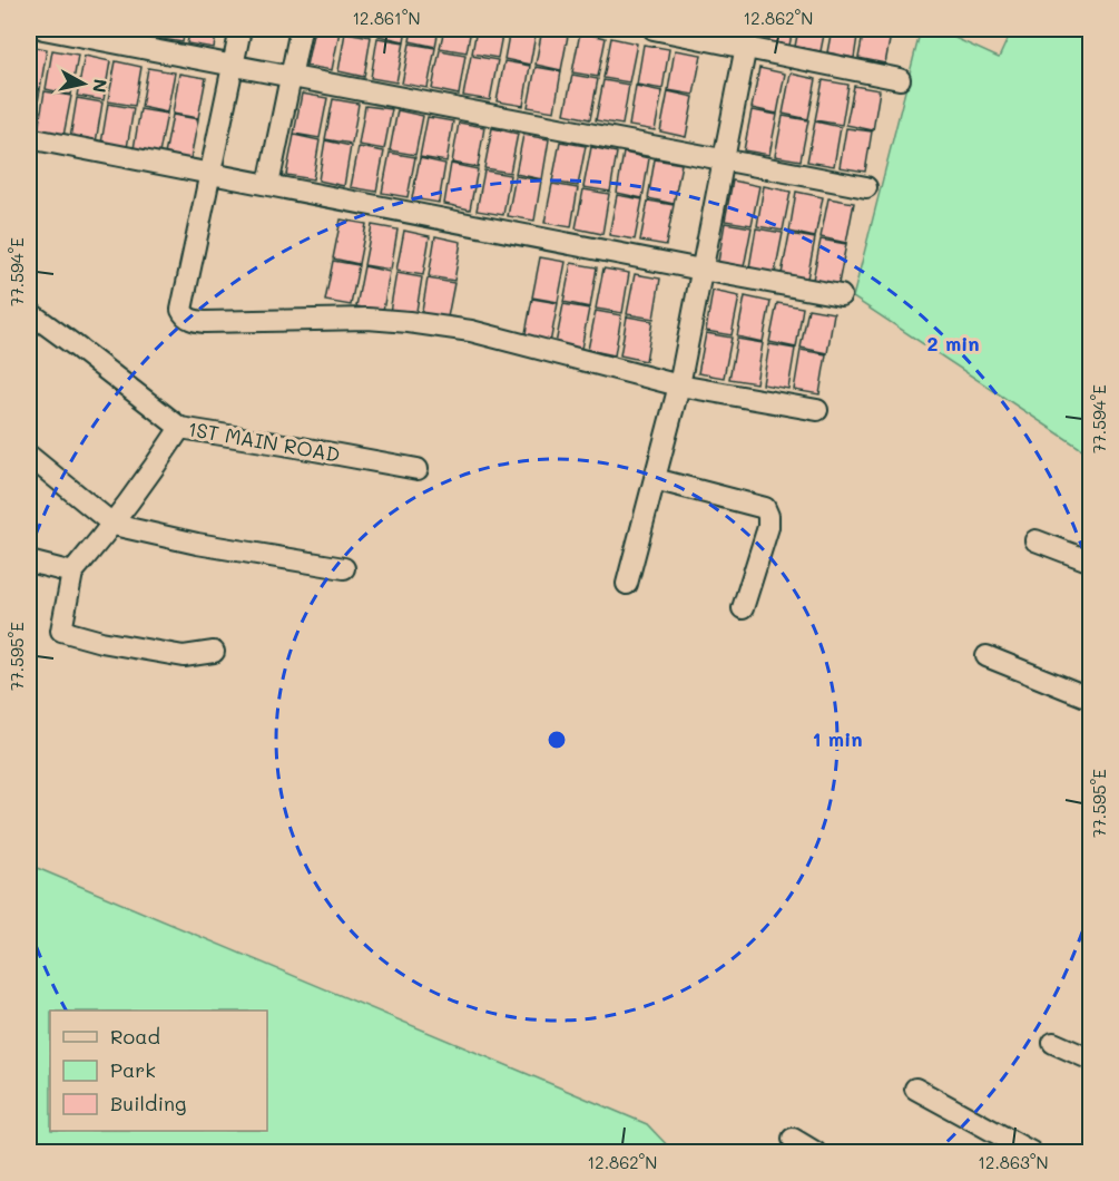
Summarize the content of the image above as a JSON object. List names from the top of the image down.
{
  "streets": {
    "street": ["1ST MAIN ROAD"]
  },
  "legend": ["Road", "Park", "Building"],
  "north": "right",
  "coordinates": [
    "12.861°N",
    "12.862°N",
    "77.594°E",
    "77.595°E",
    "12.863°N"
  ],
  "rings": ["2 min", "1 min"]
}
